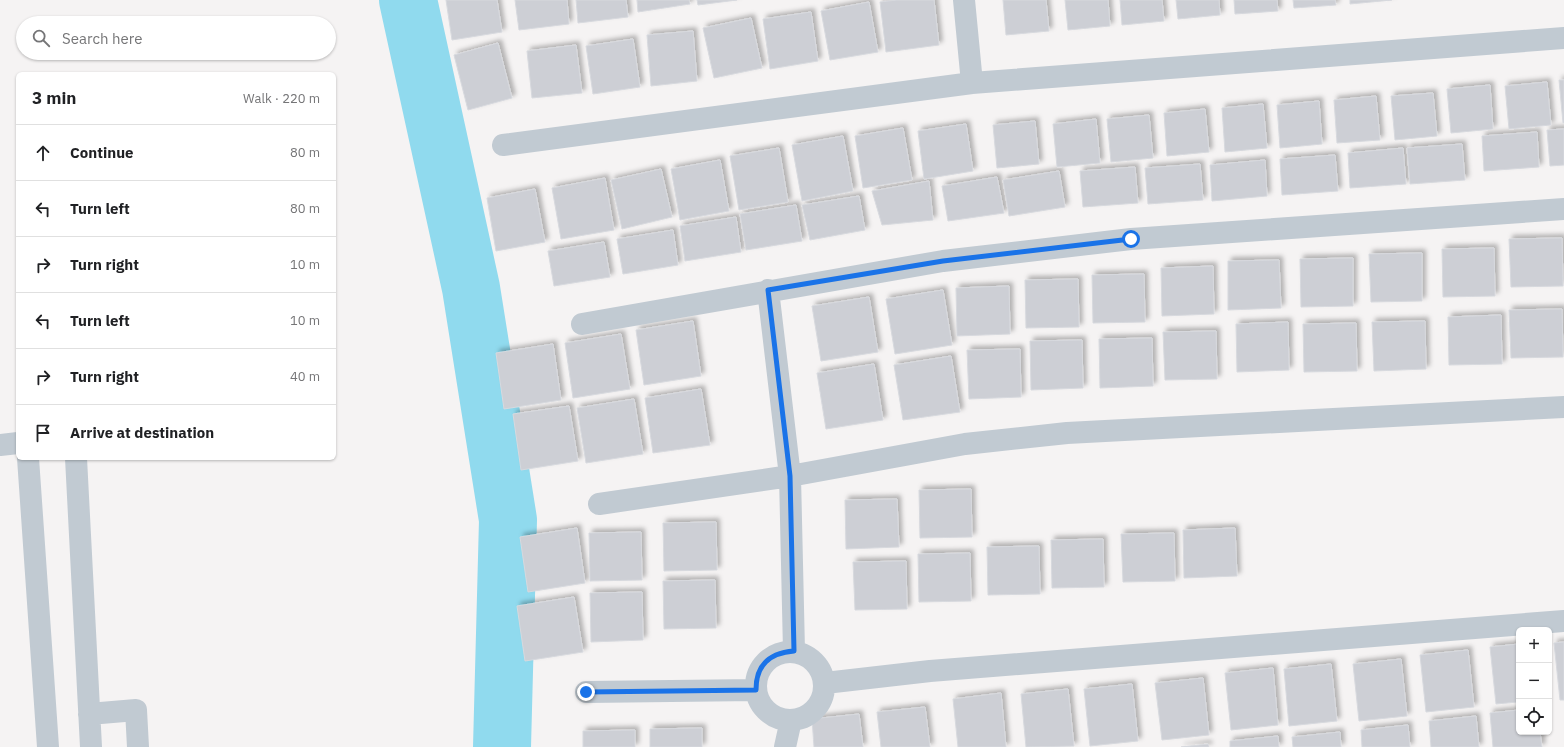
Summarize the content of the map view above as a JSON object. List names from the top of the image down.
{
  "page": {
    "search": "Search here",
    "heading": ["3 min", "Walk · 220 m"],
    "list": [
      ["Continue", "80 m"],
      ["Turn left", "80 m"],
      ["Turn right", "10 m"],
      ["Turn left", "10 m"],
      ["Turn right", "40 m"],
      "Arrive at destination"
    ],
    "map_buttons": ["+", "−"]
  }
}
